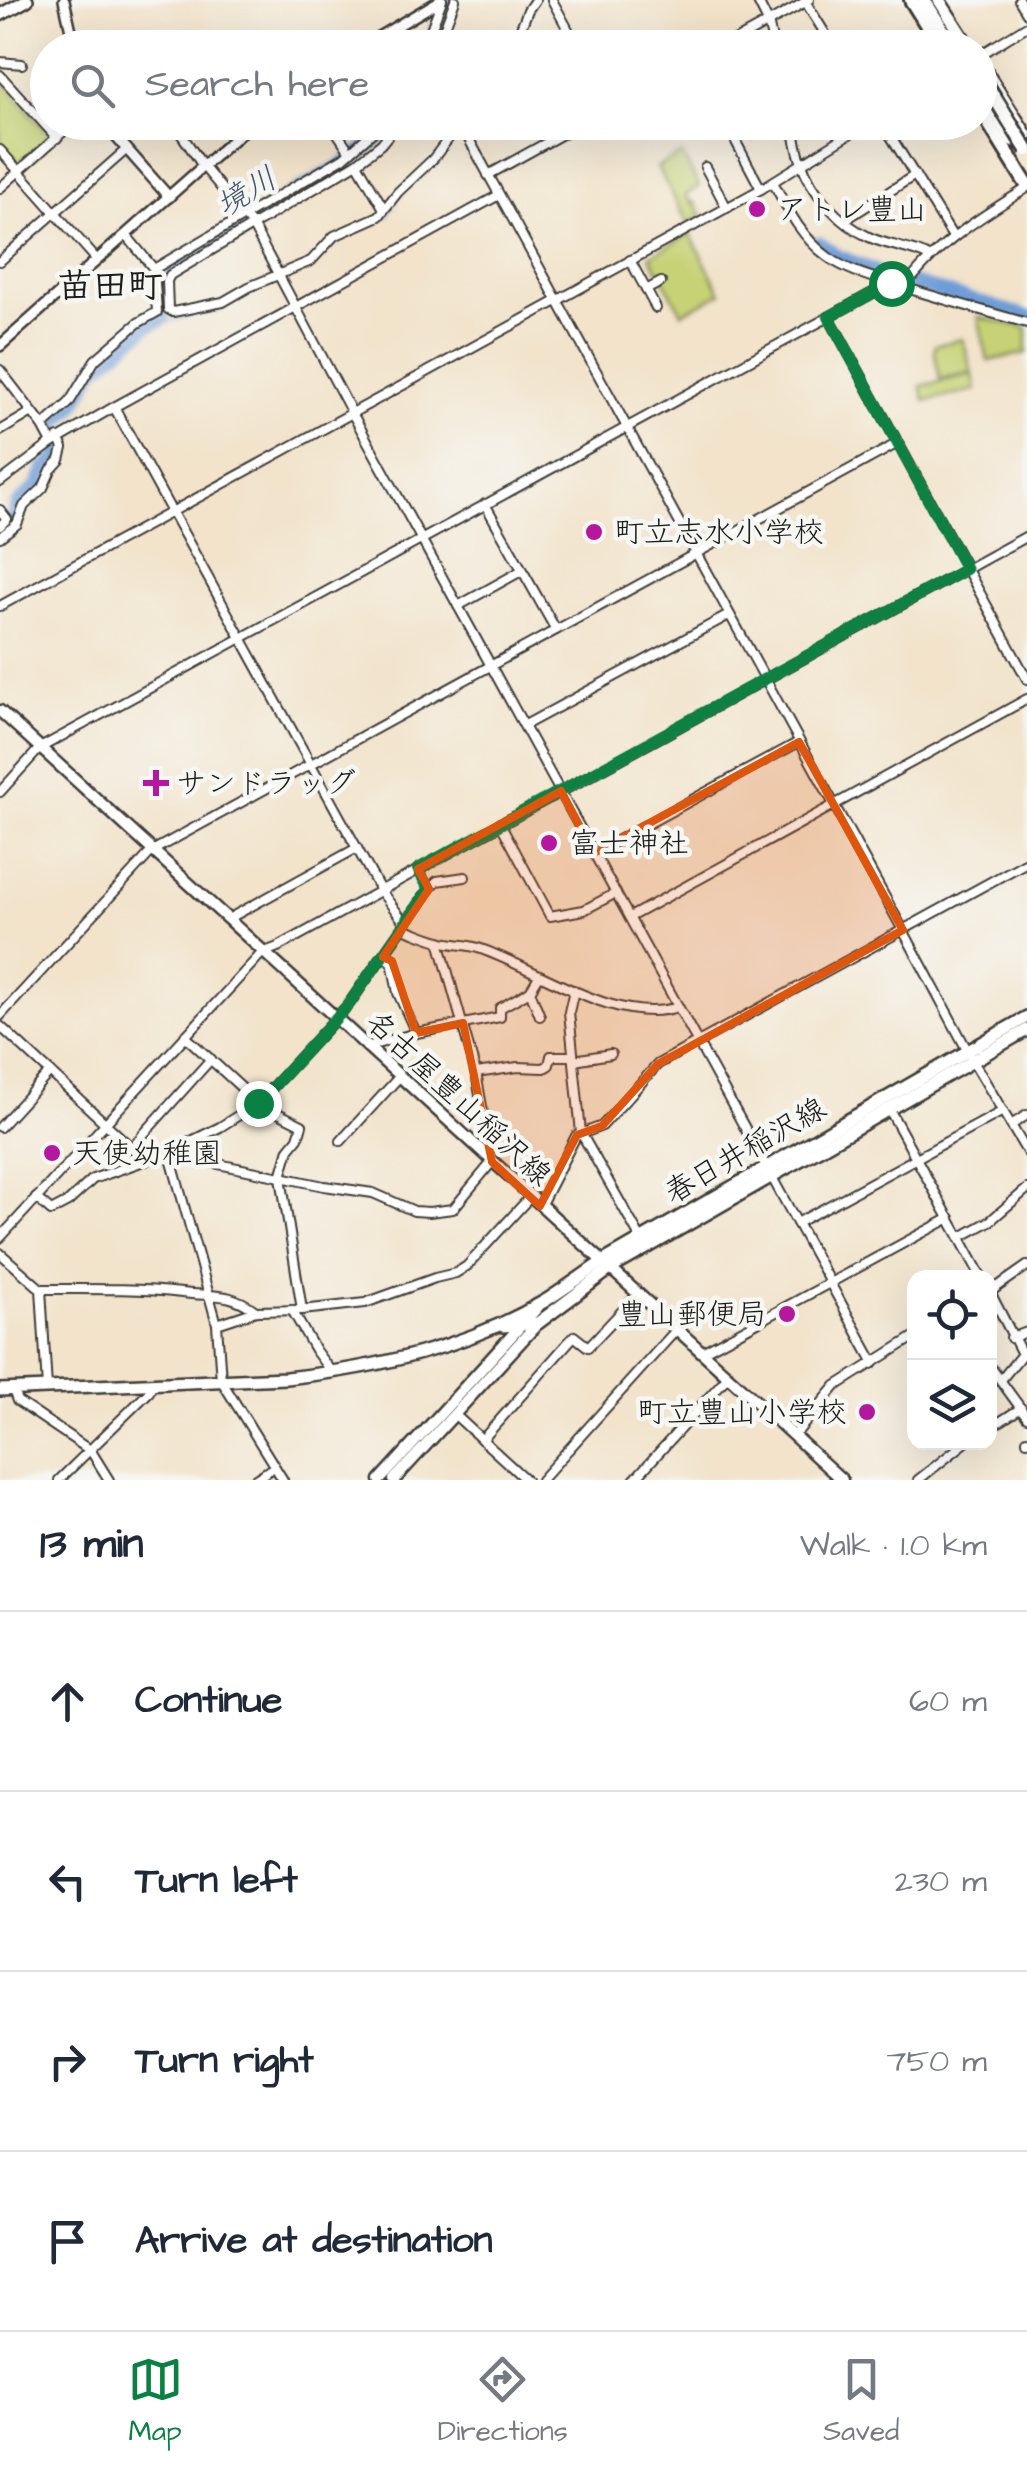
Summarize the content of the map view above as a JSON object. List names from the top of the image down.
{
  "streets": {
    "main road": ["名古屋豊山稲沢線", "春日井稲沢線"]
  },
  "crossings": [
    ["名古屋豊山稲沢線", "春日井稲沢線"]
  ],
  "districts": ["苗田町"],
  "water": ["境川"],
  "places": {
    "other": [
      "アトレ豊山",
      "町立志水小学校",
      "富士神社",
      "天使幼稚園",
      "豊山郵便局",
      "町立豊山小学校"
    ],
    "health": ["サンドラッグ"]
  },
  "page": {
    "search": "Search here",
    "heading": ["13 min", "Walk · 1.0 km"],
    "list": [
      ["Continue", "60 m"],
      ["Turn left", "230 m"],
      ["Turn right", "750 m"],
      "Arrive at destination"
    ],
    "nav": ["Map", "Directions", "Saved"]
  }
}
